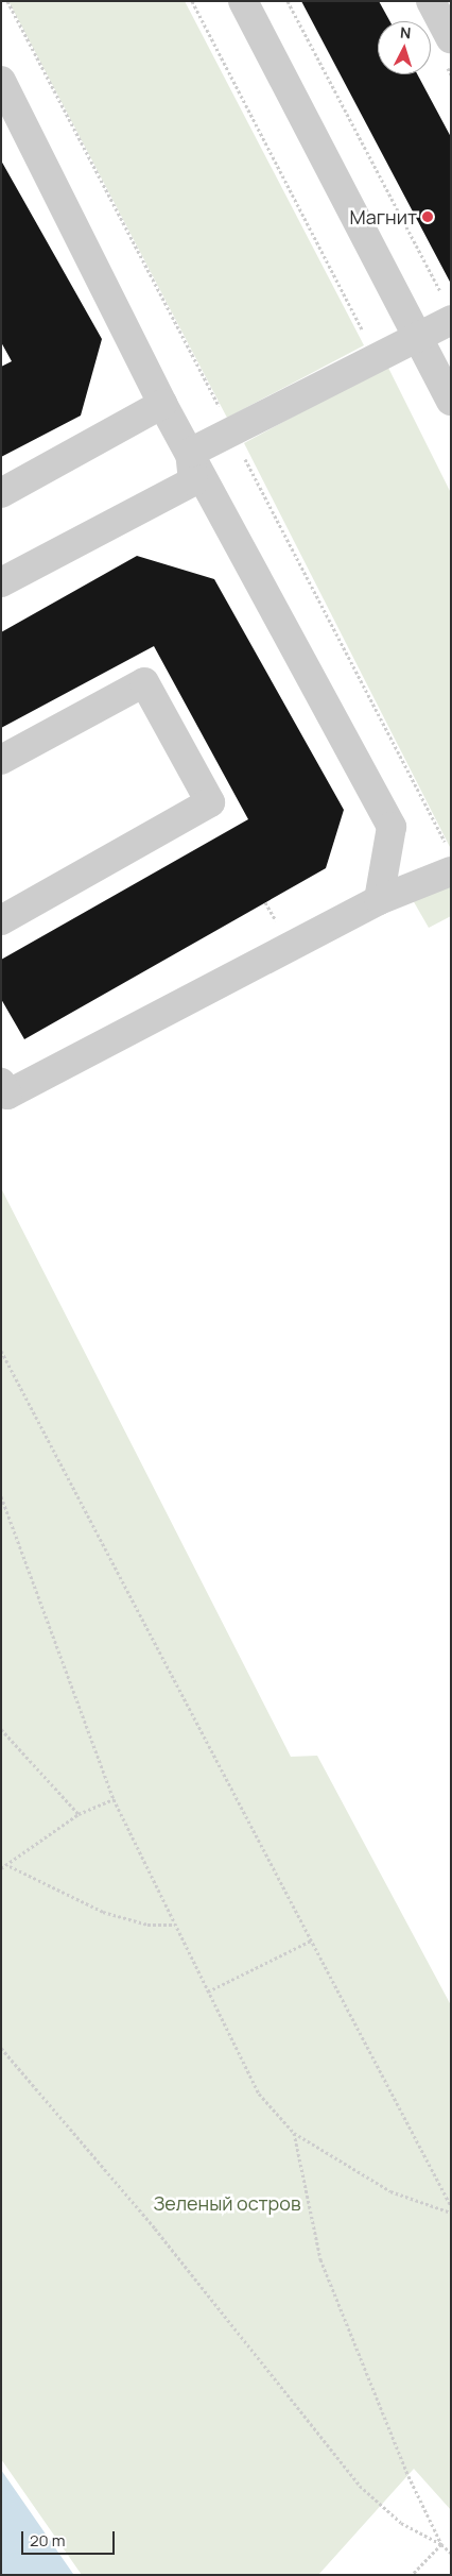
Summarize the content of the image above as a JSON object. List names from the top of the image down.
{
  "parks": ["Зеленый остров"],
  "places": ["Магнит"],
  "scale_bar": "20 m",
  "north": "top"
}
